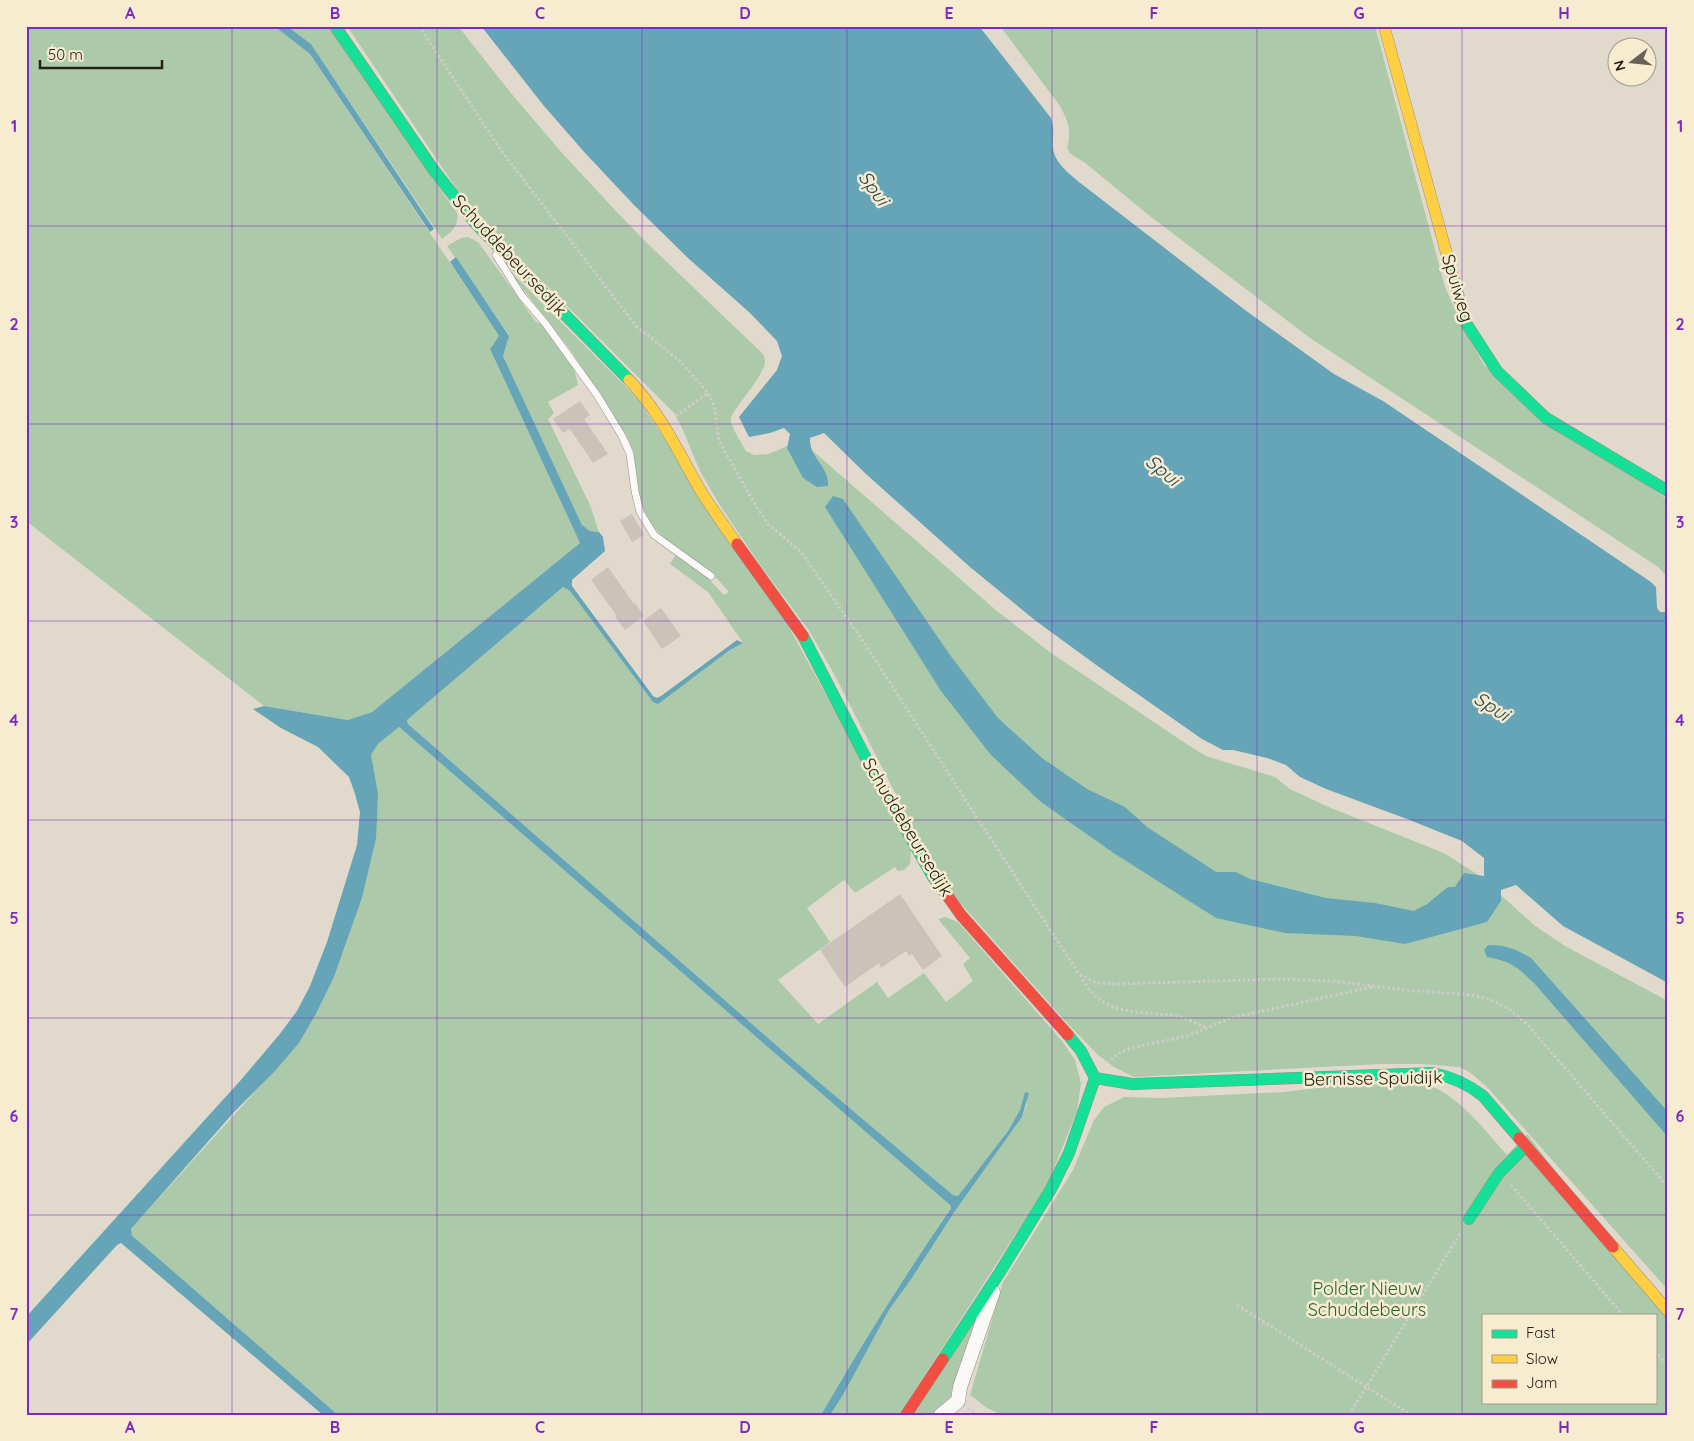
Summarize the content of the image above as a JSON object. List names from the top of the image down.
{
  "streets": {
    "street": ["Schuddebeursedijk", "Spuiweg", "Bernisse Spuidijk"]
  },
  "crossings": [
    ["Schuddebeursedijk", "Bernisse Spuidijk"]
  ],
  "water": ["Spui"],
  "parks": ["Polder Nieuw Schuddebeurs"],
  "legend": ["Fast", "Slow", "Jam"],
  "scale_bar": "50 m",
  "north": "left",
  "grid": {
    "columns": [
      "A",
      "B",
      "C",
      "D",
      "E",
      "F",
      "G",
      "H"
    ],
    "rows": [
      "1",
      "2",
      "3",
      "4",
      "5",
      "6",
      "7"
    ]
  }
}
